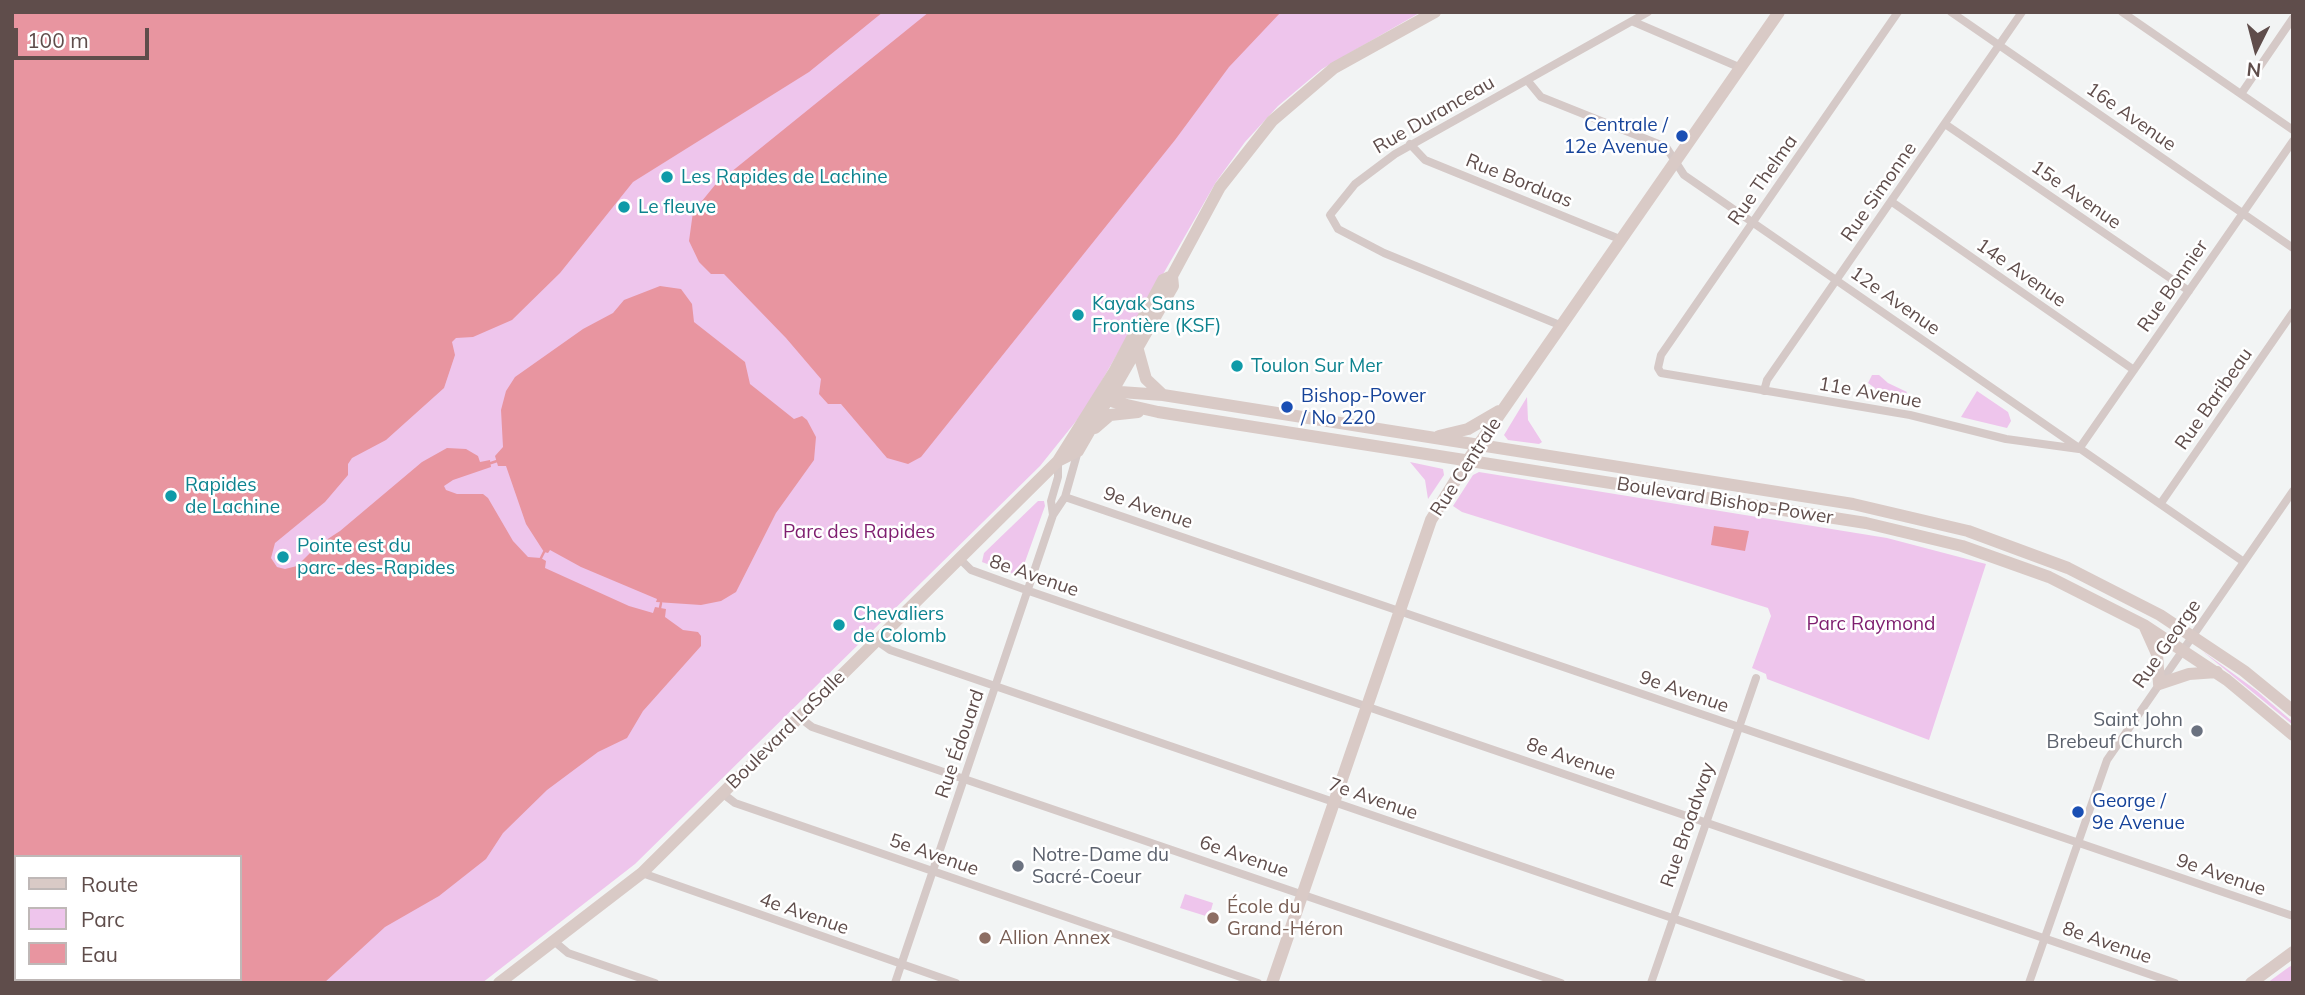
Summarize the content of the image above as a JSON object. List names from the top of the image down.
{
  "streets": {
    "street": [
      "Rue Duranceau",
      "16e Avenue",
      "Rue Thelma",
      "Rue Borduas",
      "Rue Simonne",
      "15e Avenue",
      "14e Avenue",
      "Rue Bonnier",
      "12e Avenue",
      "11e Avenue",
      "Rue Baribeau",
      "Rue Centrale",
      "Boulevard Bishop-Power",
      "9e Avenue",
      "8e Avenue",
      "Rue George",
      "Boulevard LaSalle",
      "Rue Édouard",
      "7e Avenue",
      "Rue Broadway",
      "5e Avenue",
      "6e Avenue",
      "4e Avenue"
    ]
  },
  "crossings": [
    ["Rue Duranceau", "Rue Borduas"],
    ["Rue Duranceau", "12e Avenue"],
    ["Rue Duranceau", "Rue Centrale"],
    ["16e Avenue", "Rue Simonne"],
    ["16e Avenue", "Rue Bonnier"],
    ["Rue Thelma", "12e Avenue"],
    ["Rue Thelma", "11e Avenue"],
    ["Rue Borduas", "Rue Centrale"],
    ["Rue Simonne", "15e Avenue"],
    ["Rue Simonne", "14e Avenue"],
    ["Rue Simonne", "12e Avenue"],
    ["Rue Simonne", "11e Avenue"],
    ["15e Avenue", "Rue Bonnier"],
    ["14e Avenue", "Rue Bonnier"],
    ["Rue Bonnier", "12e Avenue"],
    ["Rue Bonnier", "11e Avenue"],
    ["12e Avenue", "11e Avenue"],
    ["12e Avenue", "Rue Baribeau"],
    ["12e Avenue", "Rue Centrale"],
    ["12e Avenue", "Rue George"],
    ["Rue Centrale", "Boulevard Bishop-Power"],
    ["Rue Centrale", "9e Avenue"],
    ["Rue Centrale", "8e Avenue"],
    ["Rue Centrale", "7e Avenue"],
    ["Rue Centrale", "6e Avenue"],
    ["Boulevard Bishop-Power", "Rue George"],
    ["Boulevard Bishop-Power", "Boulevard LaSalle"],
    ["9e Avenue", "Rue George"],
    ["9e Avenue", "Rue Édouard"],
    ["9e Avenue", "Rue Broadway"],
    ["8e Avenue", "Rue George"],
    ["8e Avenue", "Boulevard LaSalle"],
    ["8e Avenue", "Rue Édouard"],
    ["8e Avenue", "Rue Broadway"],
    ["Boulevard LaSalle", "Rue Édouard"],
    ["Boulevard LaSalle", "7e Avenue"],
    ["Boulevard LaSalle", "5e Avenue"],
    ["Boulevard LaSalle", "6e Avenue"],
    ["Boulevard LaSalle", "4e Avenue"],
    ["Rue Édouard", "7e Avenue"],
    ["Rue Édouard", "5e Avenue"],
    ["Rue Édouard", "6e Avenue"],
    ["Rue Édouard", "4e Avenue"],
    ["7e Avenue", "Rue Broadway"]
  ],
  "parks": ["Parc des Rapides", "Parc Raymond"],
  "places": [
    "Centrale / 12e Avenue",
    "Les Rapides de Lachine",
    "Le fleuve",
    "Kayak Sans Frontière (KSF)",
    "Toulon Sur Mer",
    "Bishop-Power / No 220",
    "Rapides de Lachine",
    "Pointe est du parc-des-Rapides",
    "Chevaliers de Colomb",
    "Saint John Brebeuf Church",
    "George / 9e Avenue",
    "Notre-Dame du Sacré-Coeur",
    "École du Grand-Héron",
    "Allion Annex"
  ],
  "legend": ["Route", "Parc", "Eau"],
  "scale_bar": "100 m",
  "north": "bottom"
}
